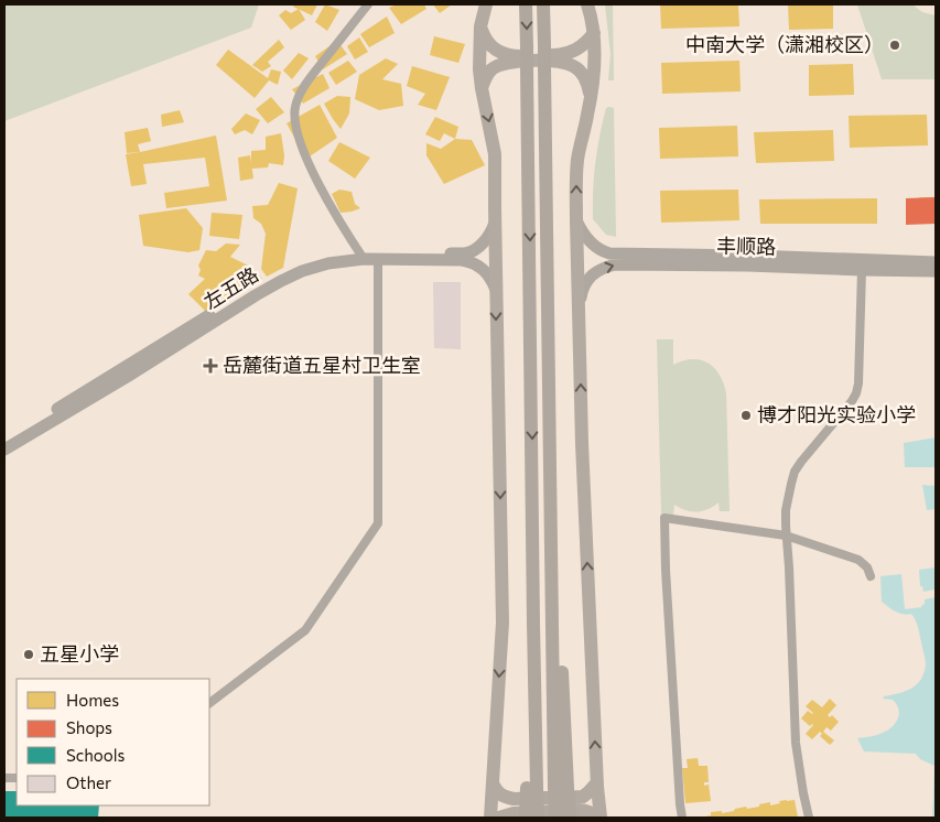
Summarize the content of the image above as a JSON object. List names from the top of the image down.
{
  "streets": {
    "main road": ["丰顺路", "左五路"]
  },
  "places": {
    "other": ["中南大学（潇湘校区）", "博才阳光实验小学", "五星小学"],
    "health": ["岳麓街道五星村卫生室"]
  },
  "legend": [
    "Homes",
    "Shops",
    "Schools",
    "Other"
  ]
}
